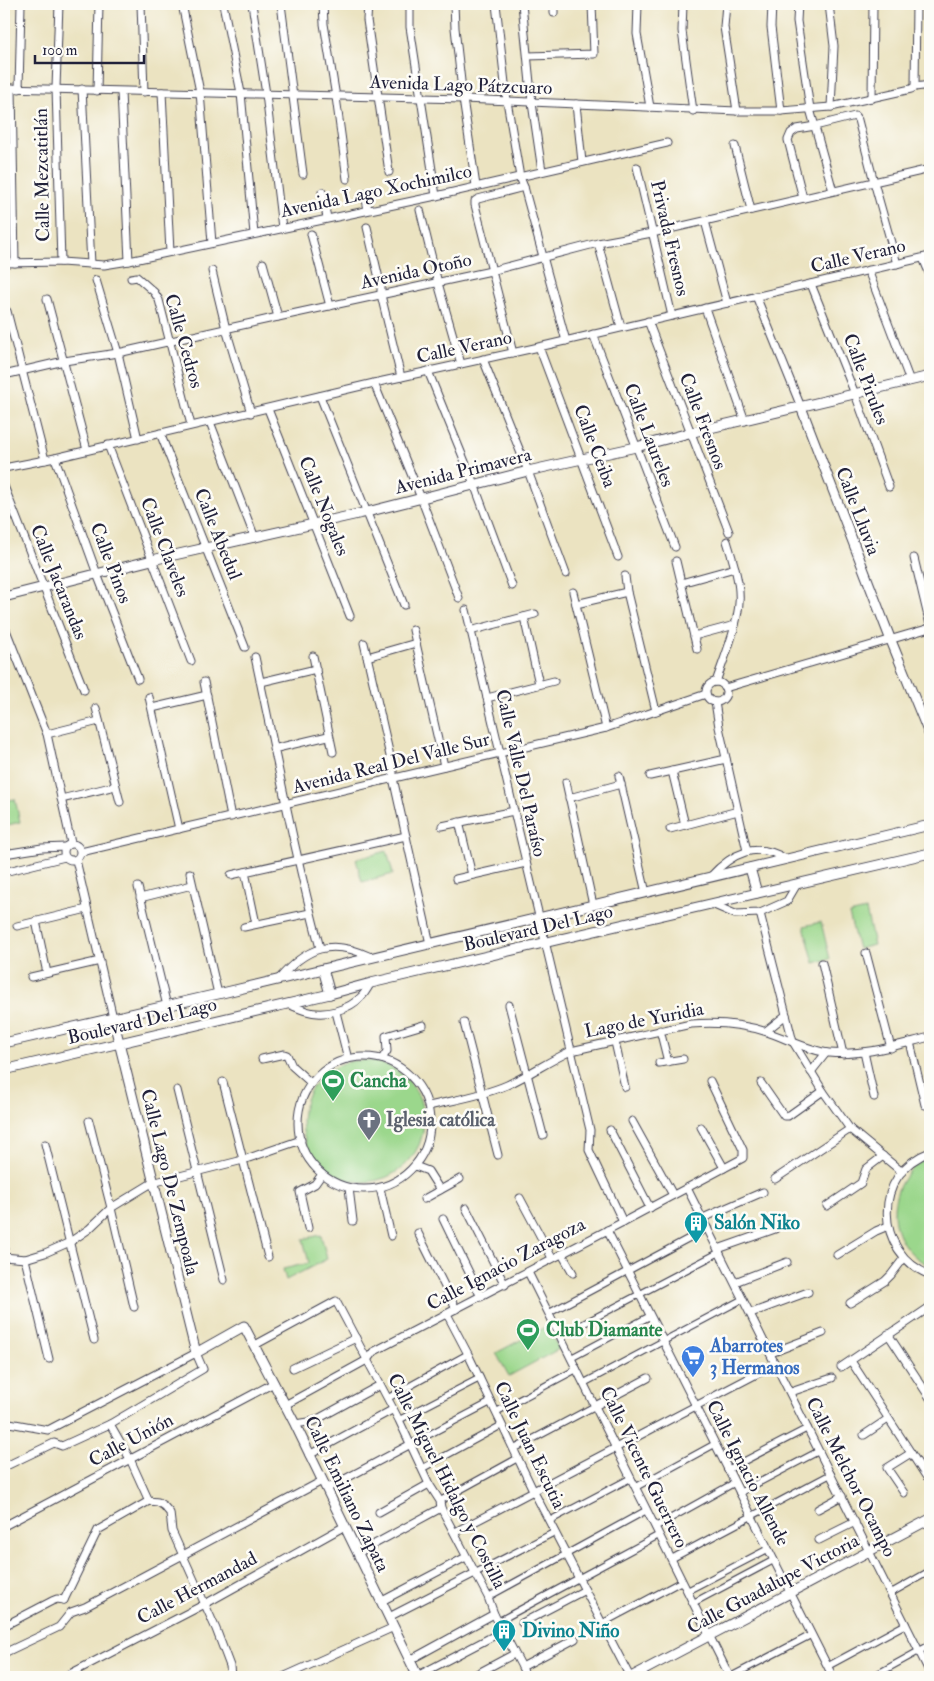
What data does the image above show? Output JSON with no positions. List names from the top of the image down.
{
  "streets": {
    "street": [
      "Avenida Lago Pátzcuaro",
      "Calle Mezcatitlán",
      "Avenida Lago Xochimilco",
      "Privada Fresnos",
      "Calle Verano",
      "Avenida Otoño",
      "Calle Cedros",
      "Calle Pirules",
      "Calle Fresnos",
      "Calle Laureles",
      "Calle Ceiba",
      "Avenida Primavera",
      "Calle Nogales",
      "Calle Lluvia",
      "Calle Abedul",
      "Calle Claveles",
      "Calle Pinos",
      "Calle Jacarandas",
      "Avenida Real Del Valle Sur",
      "Calle Valle Del Paraíso",
      "Boulevard Del Lago",
      "Lago de Yuridia",
      "Calle Lago De Zempoala",
      "Calle Ignacio Zaragoza",
      "Calle Unión",
      "Calle Juan Escutia",
      "Calle Vicente Guerrero",
      "Calle Ignacio Allende",
      "Calle Melchor Ocampo",
      "Calle Miguel Hidalgo y Costilla",
      "Calle Emiliano Zapata",
      "Calle Guadalupe Victoria",
      "Calle Hermandad"
    ]
  },
  "crossings": [
    ["Avenida Lago Pátzcuaro", "Calle Mezcatitlán"],
    ["Calle Mezcatitlán", "Avenida Lago Xochimilco"],
    ["Privada Fresnos", "Calle Verano"],
    ["Privada Fresnos", "Avenida Otoño"],
    ["Calle Verano", "Calle Cedros"],
    ["Calle Verano", "Calle Pirules"],
    ["Calle Verano", "Calle Fresnos"],
    ["Calle Verano", "Calle Laureles"],
    ["Calle Verano", "Calle Ceiba"],
    ["Calle Verano", "Calle Nogales"],
    ["Calle Verano", "Calle Lluvia"],
    ["Calle Verano", "Calle Abedul"],
    ["Calle Verano", "Calle Claveles"],
    ["Calle Verano", "Calle Pinos"],
    ["Avenida Otoño", "Calle Cedros"],
    ["Calle Pirules", "Avenida Primavera"],
    ["Calle Fresnos", "Avenida Primavera"],
    ["Calle Laureles", "Avenida Primavera"],
    ["Calle Ceiba", "Avenida Primavera"],
    ["Avenida Primavera", "Calle Nogales"],
    ["Avenida Primavera", "Calle Lluvia"],
    ["Avenida Primavera", "Calle Abedul"],
    ["Avenida Primavera", "Calle Claveles"],
    ["Avenida Primavera", "Calle Pinos"],
    ["Avenida Primavera", "Calle Jacarandas"],
    ["Avenida Real Del Valle Sur", "Calle Valle Del Paraíso"],
    ["Calle Valle Del Paraíso", "Boulevard Del Lago"],
    ["Calle Valle Del Paraíso", "Lago de Yuridia"],
    ["Calle Valle Del Paraíso", "Calle Ignacio Zaragoza"],
    ["Boulevard Del Lago", "Calle Lago De Zempoala"],
    ["Calle Lago De Zempoala", "Calle Emiliano Zapata"],
    ["Calle Ignacio Zaragoza", "Calle Juan Escutia"],
    ["Calle Ignacio Zaragoza", "Calle Vicente Guerrero"],
    ["Calle Ignacio Zaragoza", "Calle Ignacio Allende"],
    ["Calle Ignacio Zaragoza", "Calle Melchor Ocampo"],
    ["Calle Ignacio Zaragoza", "Calle Miguel Hidalgo y Costilla"],
    ["Calle Ignacio Zaragoza", "Calle Emiliano Zapata"],
    ["Calle Unión", "Calle Emiliano Zapata"],
    ["Calle Juan Escutia", "Calle Guadalupe Victoria"],
    ["Calle Vicente Guerrero", "Calle Guadalupe Victoria"],
    ["Calle Ignacio Allende", "Calle Guadalupe Victoria"],
    ["Calle Melchor Ocampo", "Calle Guadalupe Victoria"],
    ["Calle Miguel Hidalgo y Costilla", "Calle Emiliano Zapata"],
    ["Calle Emiliano Zapata", "Calle Hermandad"]
  ],
  "places": {
    "sports": ["Cancha", "Club Diamante"],
    "church": ["Iglesia católica"],
    "building": ["Salón Niko", "Divino Niño"],
    "supermarket": ["Abarrotes 3 Hermanos"]
  },
  "scale_bar": "100 m"
}
